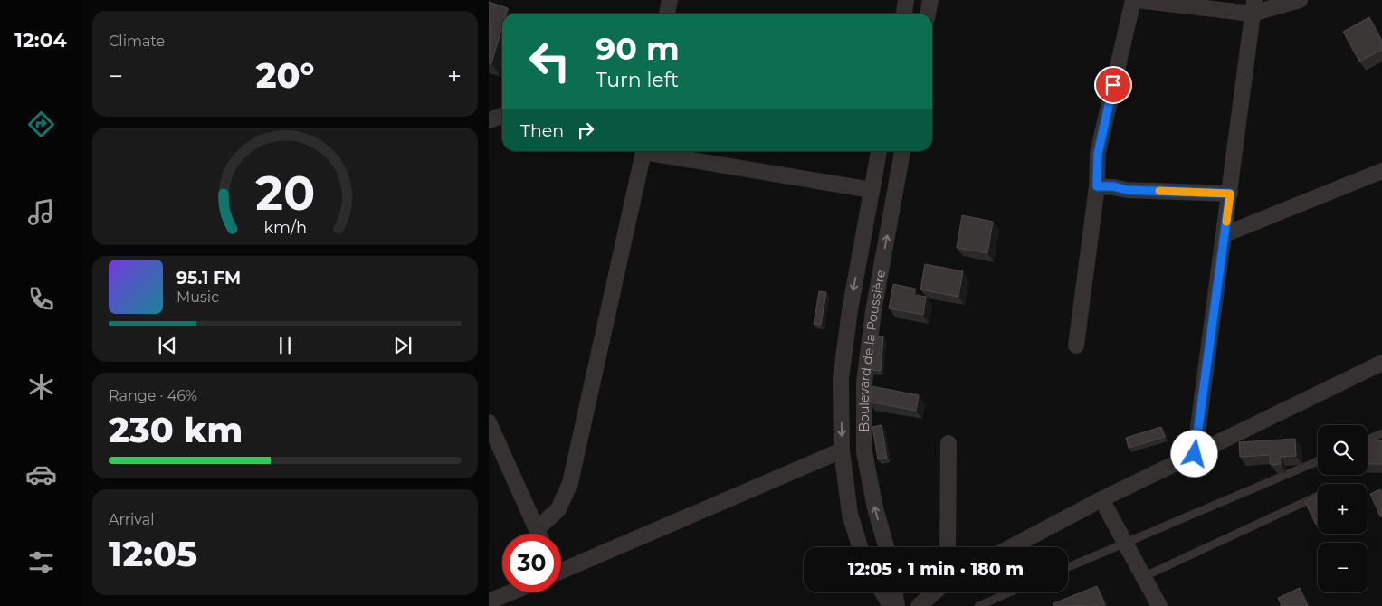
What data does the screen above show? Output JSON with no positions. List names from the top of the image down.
{
  "streets": {
    "street": ["Boulevard de la Poussière"]
  },
  "page": {
    "tabs": "12:04",
    "tile": [
      "Climate",
      ["Range · 46%", "230 km"],
      ["Arrival", "12:05"]
    ],
    "turn": ["90 m", "Turn left"],
    "heat": ["−", "20°", "+"],
    "then": "Then",
    "song": ["95.1 FM", "Music"],
    "map_buttons": ["+", "−"],
    "limit": "30",
    "trip": "12:05 · 1 min · 180 m",
    "gauge": ["20", "km/h"]
  }
}
